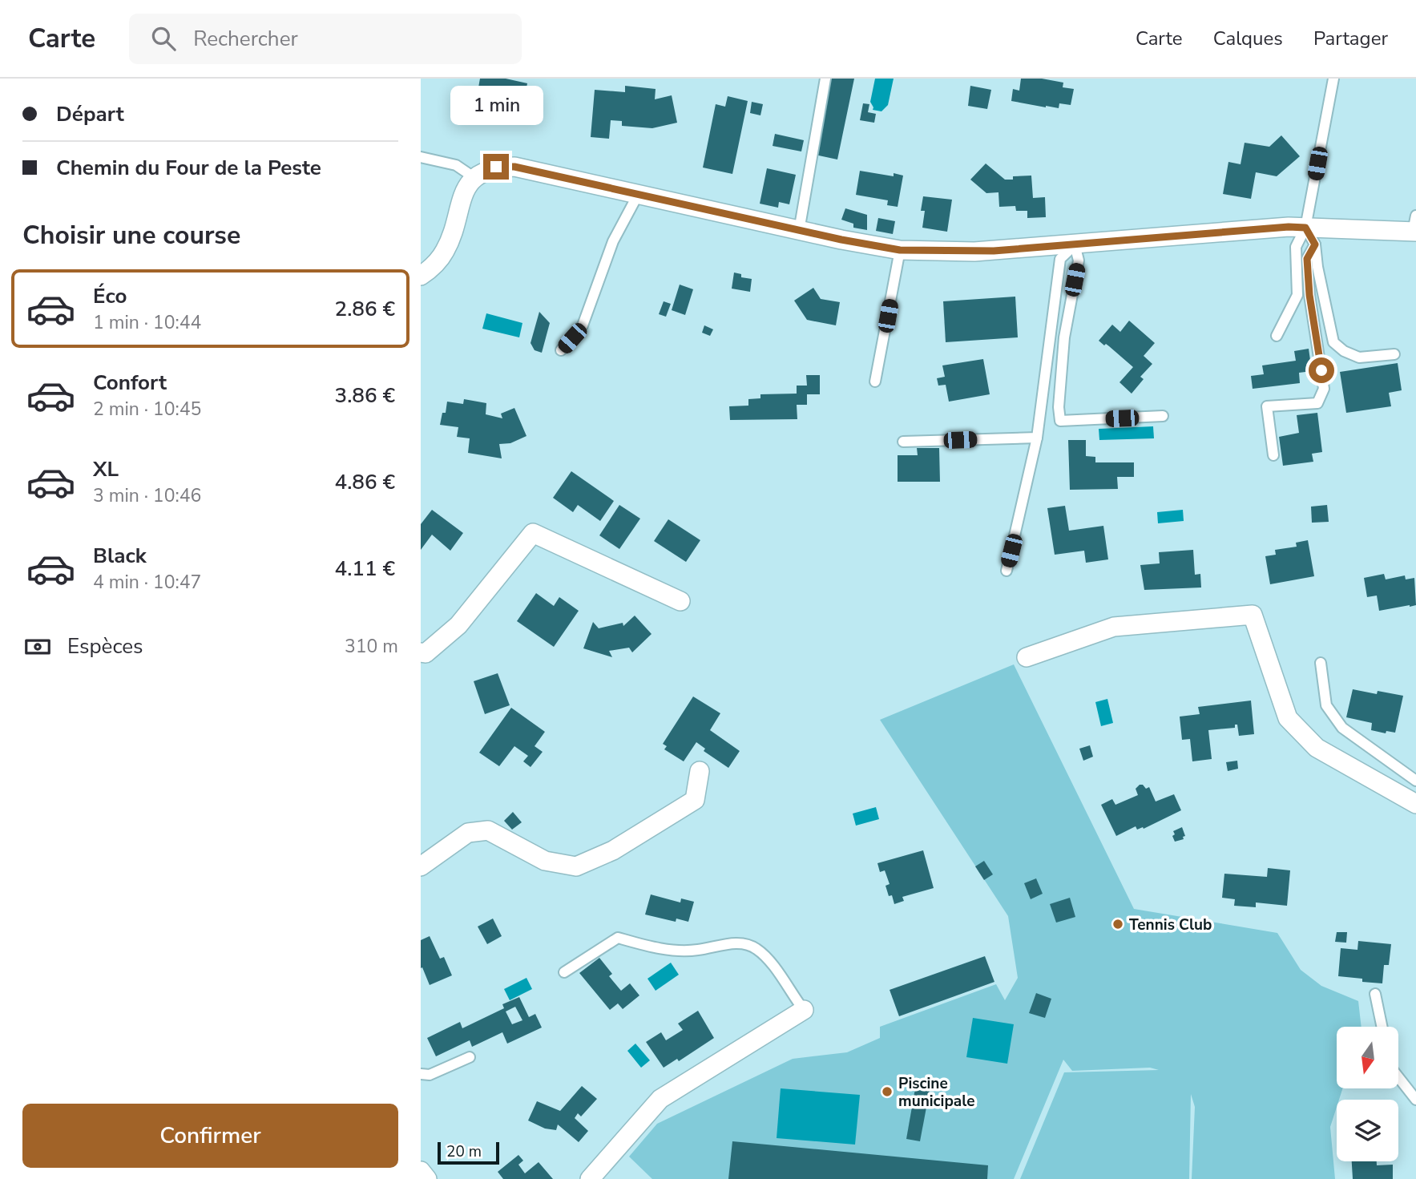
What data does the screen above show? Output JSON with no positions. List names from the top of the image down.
{
  "places": ["Tennis Club", "Piscine municipale"],
  "scale_bar": "20 m",
  "north": "bottom",
  "page": {
    "header": "Carte",
    "search": "Rechercher",
    "nav": ["Carte", "Calques", "Partager"],
    "banner": ["Départ", "Chemin du Four de la Peste"],
    "bubble": "1 min",
    "heading": "Choisir une course",
    "list": [
      {
        "name": "Éco",
        "note": "1 min · 10:44",
        "value": "2.86 €"
      },
      {
        "name": "Confort",
        "note": "2 min · 10:45",
        "value": "3.86 €"
      },
      {
        "name": "XL",
        "note": "3 min · 10:46",
        "value": "4.86 €"
      },
      {
        "name": "Black",
        "note": "4 min · 10:47",
        "value": "4.11 €"
      }
    ],
    "pay": ["Espèces", "310 m"],
    "buttons": "Confirmer",
    "scale": "20 m"
  }
}
